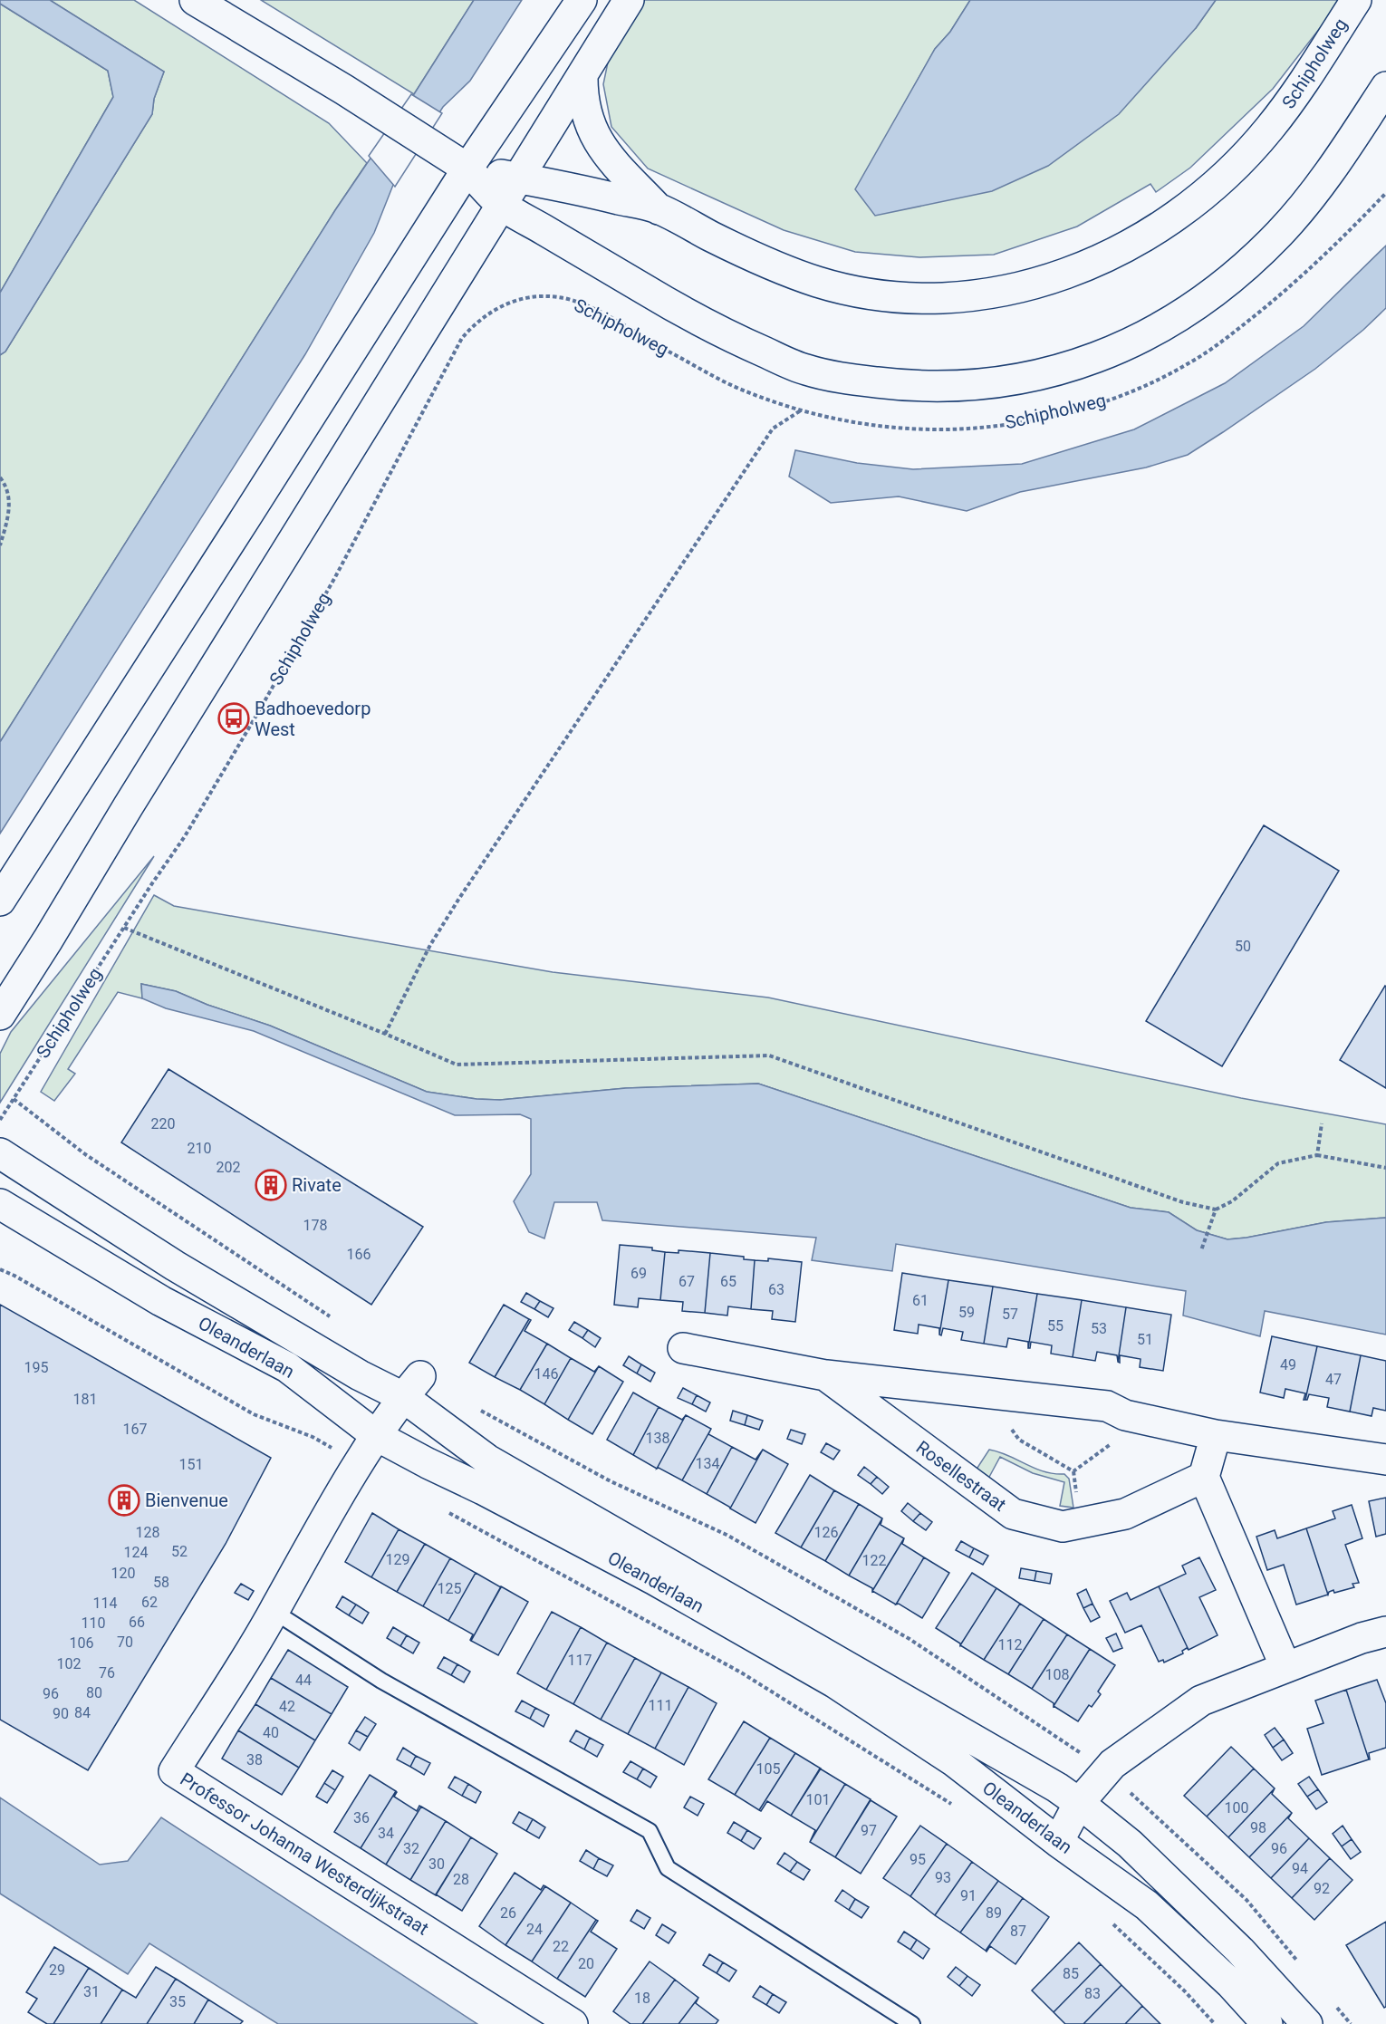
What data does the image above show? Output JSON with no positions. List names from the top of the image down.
{
  "streets": {
    "main road": [
      "Schipholweg",
      "Oleanderlaan",
      "Rosellestraat",
      "Professor Johanna Westerdijkstraat"
    ]
  },
  "crossings": [
    ["Oleanderlaan", "Professor Johanna Westerdijkstraat"]
  ],
  "places": {
    "bus stop": ["Badhoevedorp West"],
    "building": ["Rivate", "Bienvenue"]
  },
  "house_numbers": [
    "50",
    "220",
    "210",
    "202",
    "178",
    "166",
    "69",
    "67",
    "65",
    "63",
    "61",
    "59",
    "57",
    "55",
    "53",
    "51",
    "49",
    "195",
    "146",
    "47",
    "181",
    "167",
    "138",
    "134",
    "151",
    "128",
    "126",
    "52",
    "124",
    "129",
    "122",
    "120",
    "58",
    "125",
    "62",
    "114",
    "66",
    "110",
    "70",
    "106",
    "112",
    "117",
    "102",
    "76",
    "108",
    "44",
    "80",
    "96",
    "111",
    "42",
    "84",
    "90",
    "40",
    "38",
    "105",
    "101",
    "100",
    "36",
    "98",
    "97",
    "34",
    "32",
    "96",
    "95",
    "30",
    "94",
    "93",
    "28",
    "92",
    "91",
    "26",
    "89",
    "24",
    "87",
    "22",
    "20",
    "29",
    "85",
    "31",
    "83",
    "18",
    "35"
  ]
}
